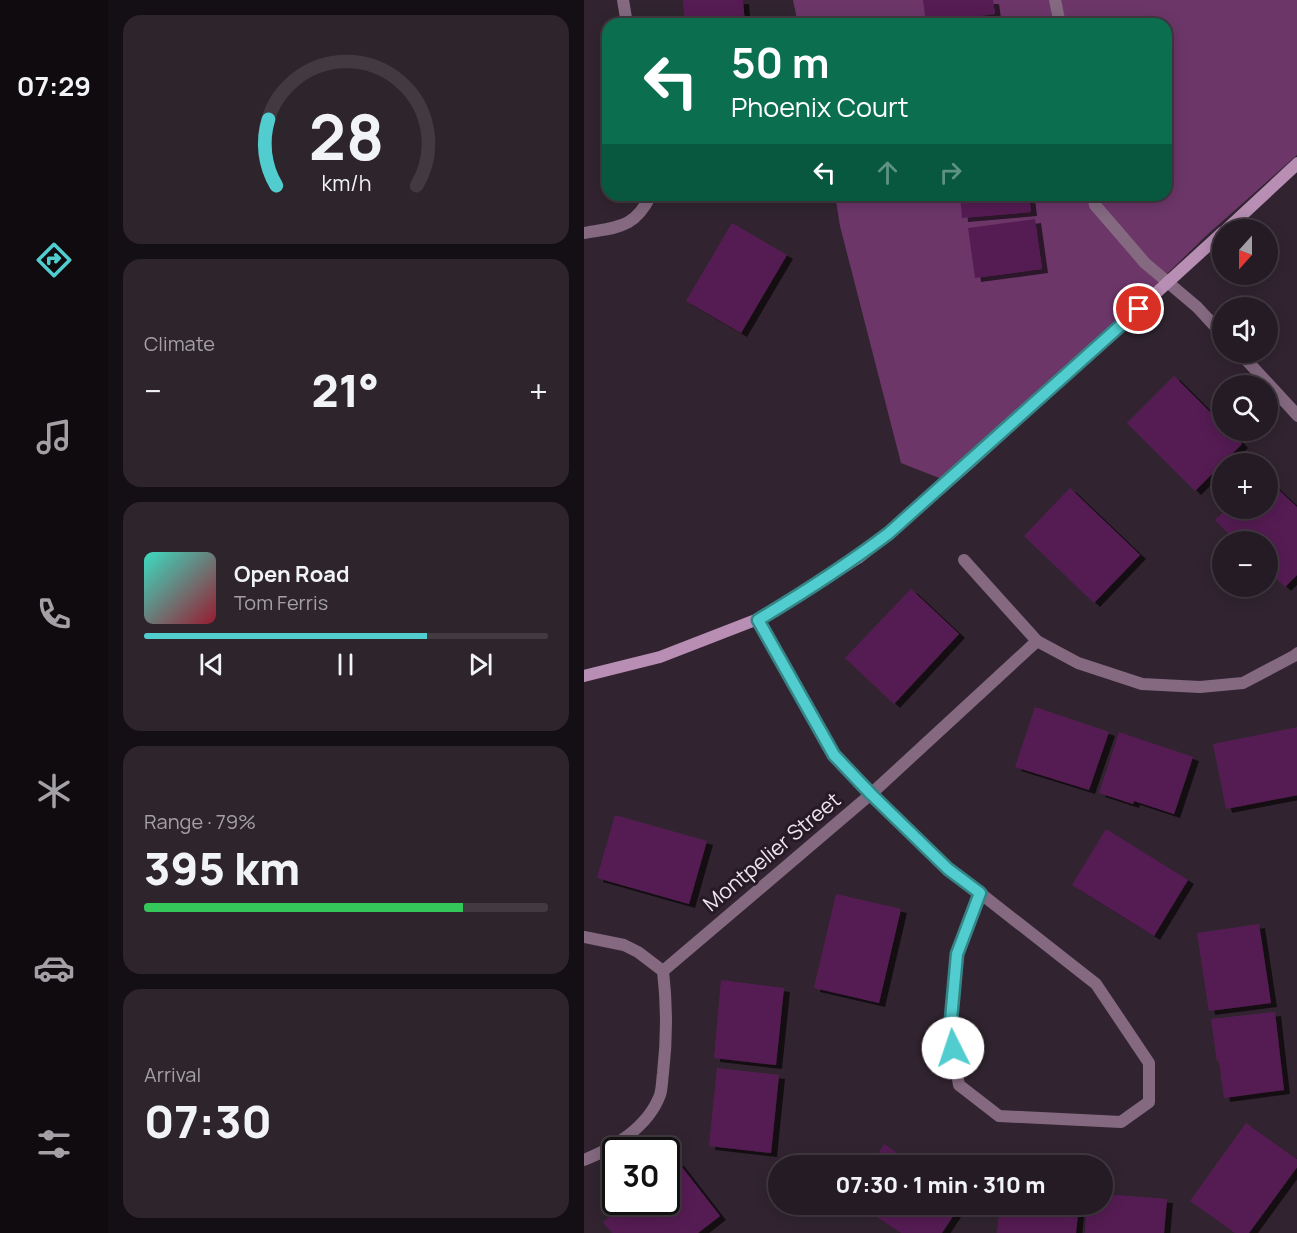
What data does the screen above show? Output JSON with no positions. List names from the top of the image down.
{
  "streets": {
    "street": ["Montpelier Street"]
  },
  "north": "bottom",
  "page": {
    "tabs": "07:29",
    "turn": ["50 m", "Phoenix Court"],
    "map_buttons": ["+", "−"],
    "tile": [
      "Climate",
      ["Range · 79%", "395 km"],
      ["Arrival", "07:30"]
    ],
    "heat": ["−", "21°", "+"],
    "song": ["Open Road", "Tom Ferris"],
    "limit": "30",
    "trip": "07:30 · 1 min · 310 m",
    "gauge": ["28", "km/h"]
  }
}
